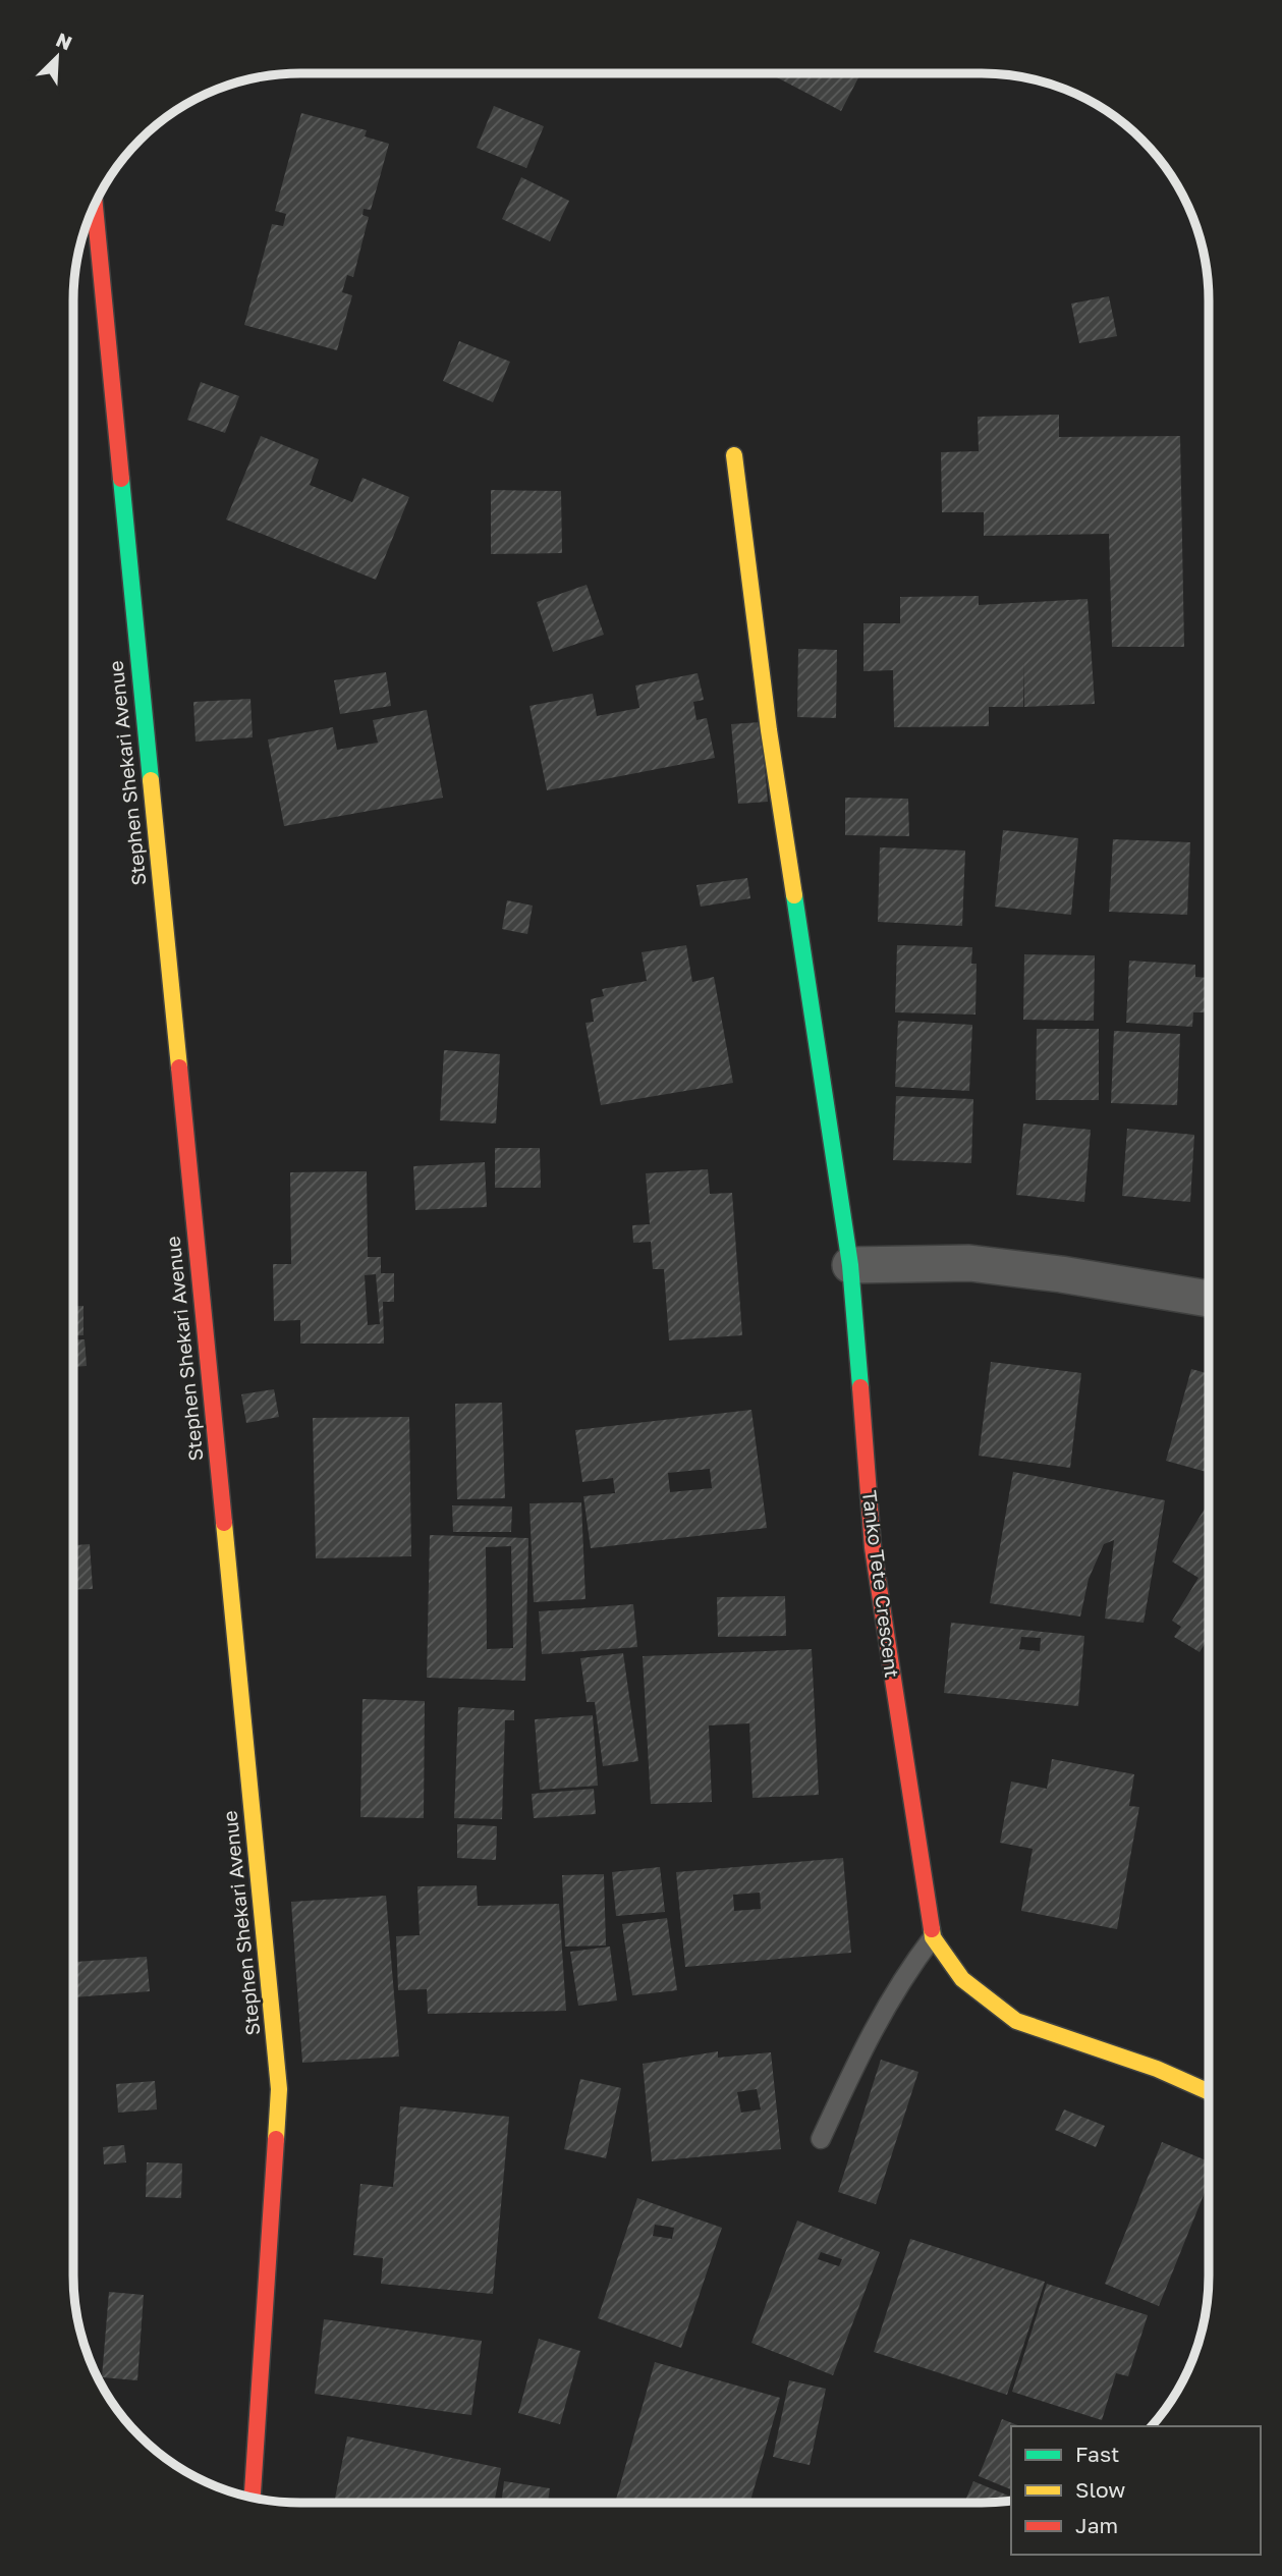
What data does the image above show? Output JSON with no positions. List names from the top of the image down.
{
  "streets": {
    "street": ["Stephen Shekari Avenue", "Tanko Tete Crescent"]
  },
  "legend": ["Fast", "Slow", "Jam"],
  "north": "top right"
}
